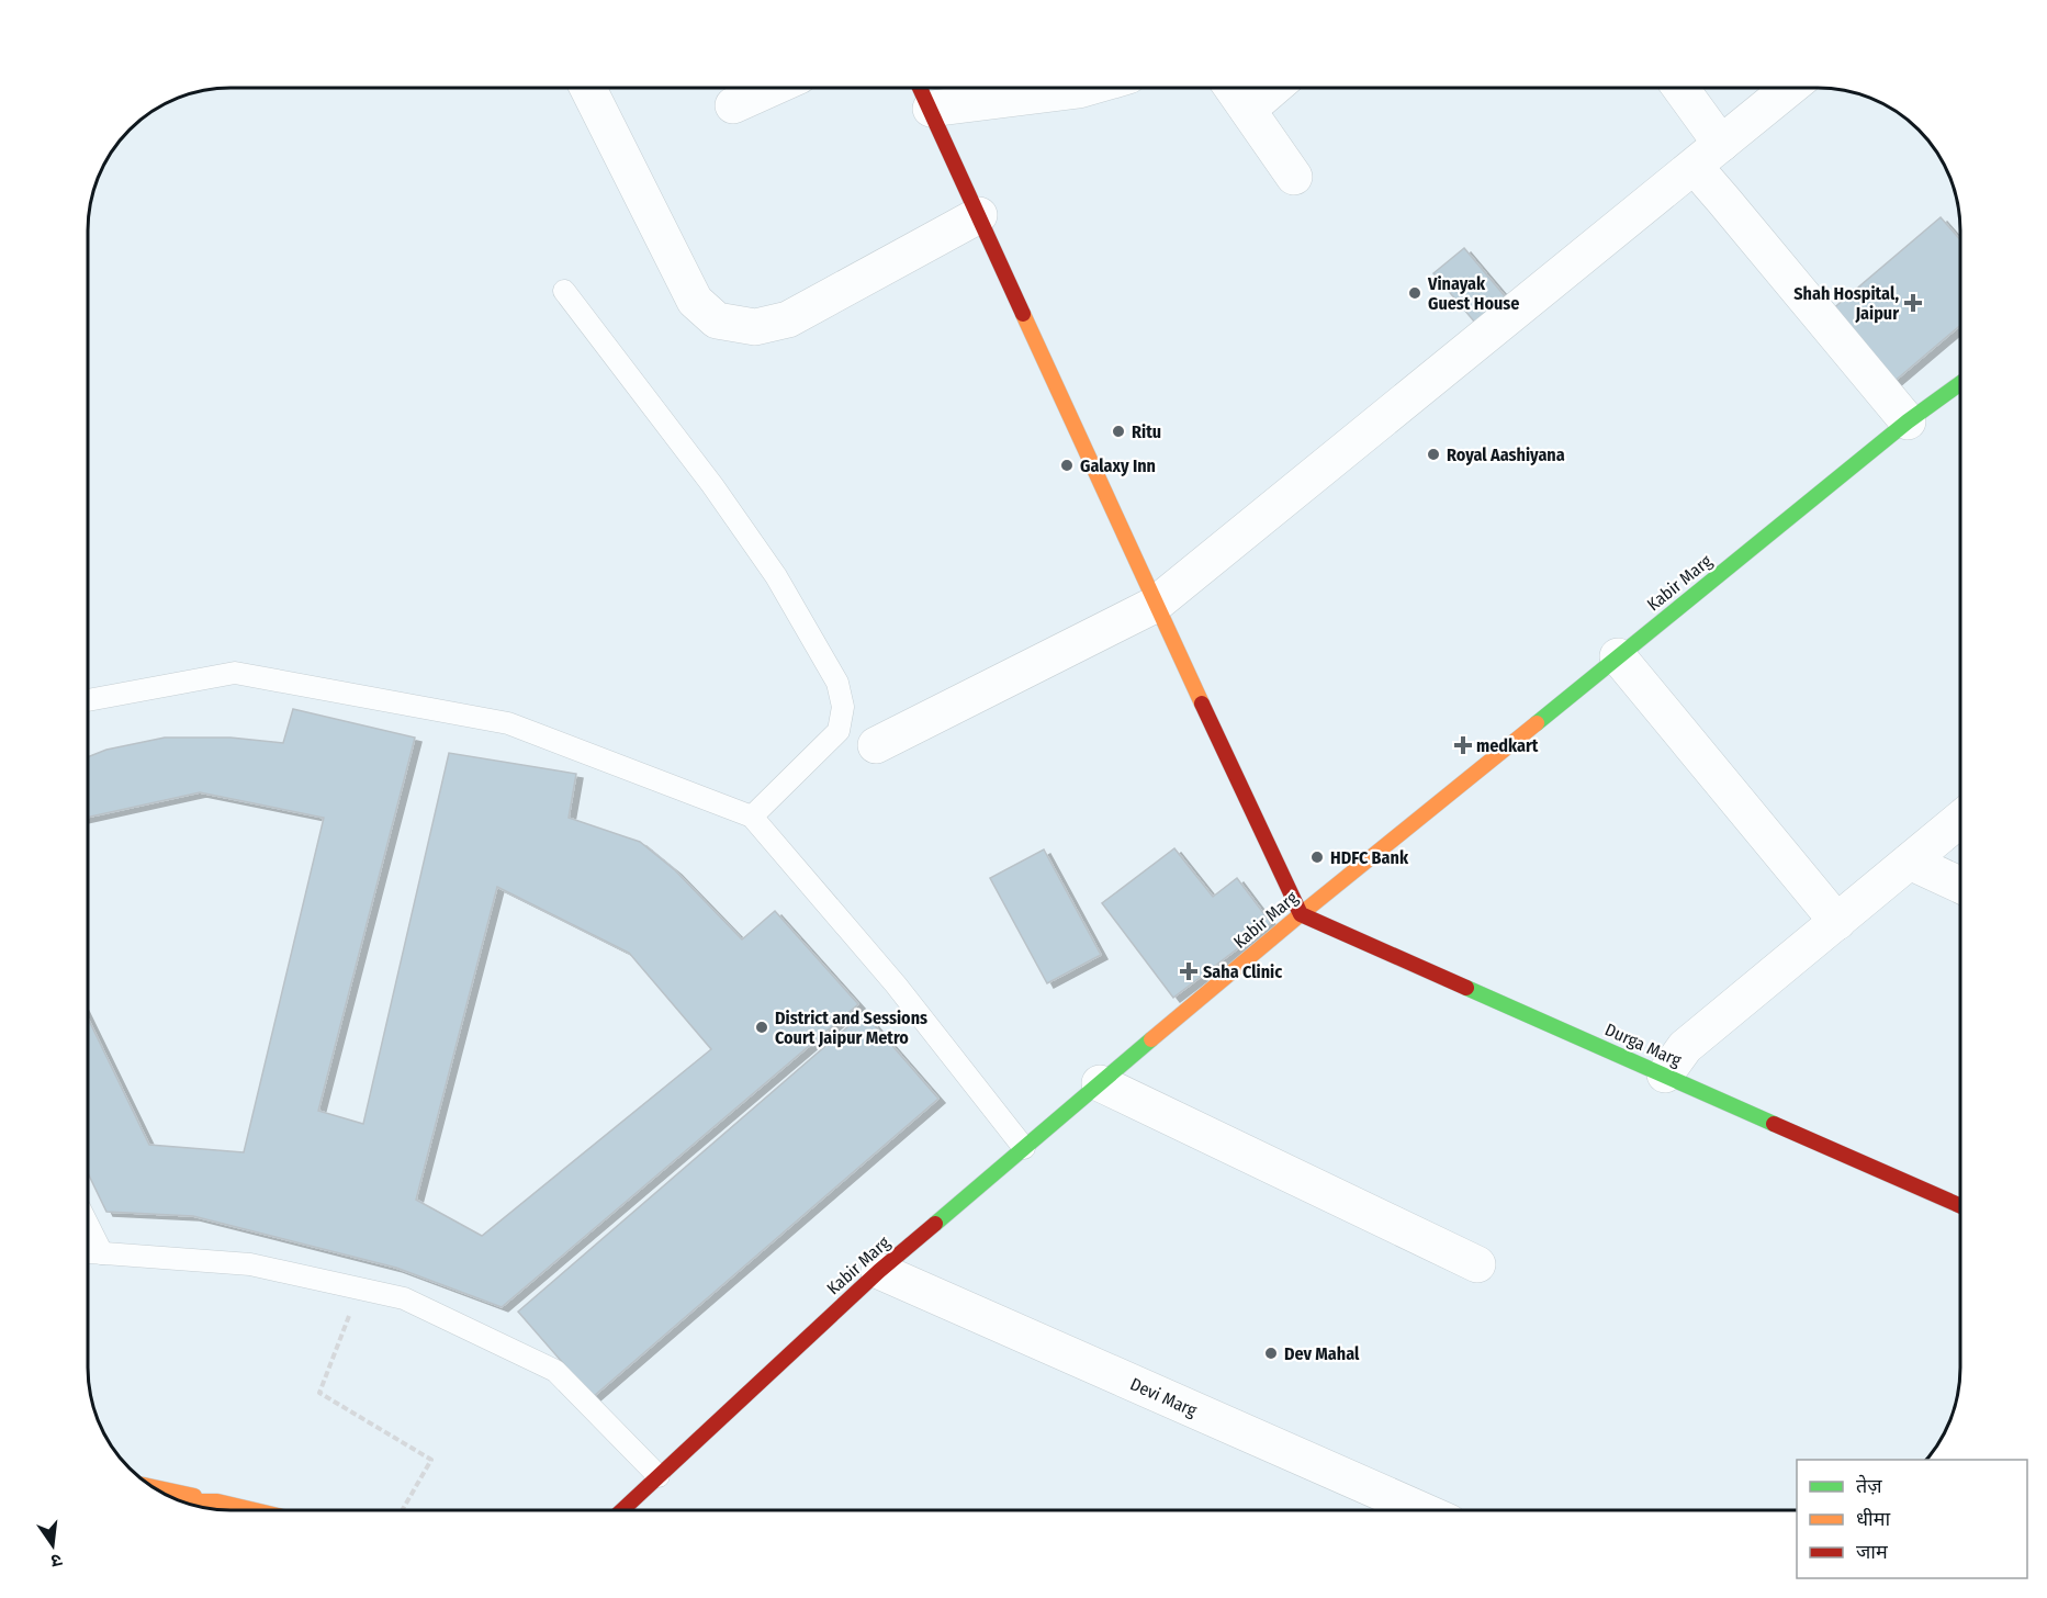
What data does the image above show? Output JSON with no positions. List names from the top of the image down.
{
  "streets": {
    "street": ["Kabir Marg", "Durga Marg", "Devi Marg"]
  },
  "crossings": [
    ["Kabir Marg", "Durga Marg"],
    ["Kabir Marg", "Devi Marg"]
  ],
  "places": {
    "other": [
      "Vinayak Guest House",
      "Ritu",
      "Royal Aashiyana",
      "Galaxy Inn",
      "HDFC Bank",
      "District and Sessions Court Jaipur Metro",
      "Dev Mahal"
    ],
    "health": ["Shah Hospital, Jaipur", "medkart", "Saha Clinic"]
  },
  "legend": ["तेज़", "धीमा", "जाम"],
  "north": "bottom"
}
